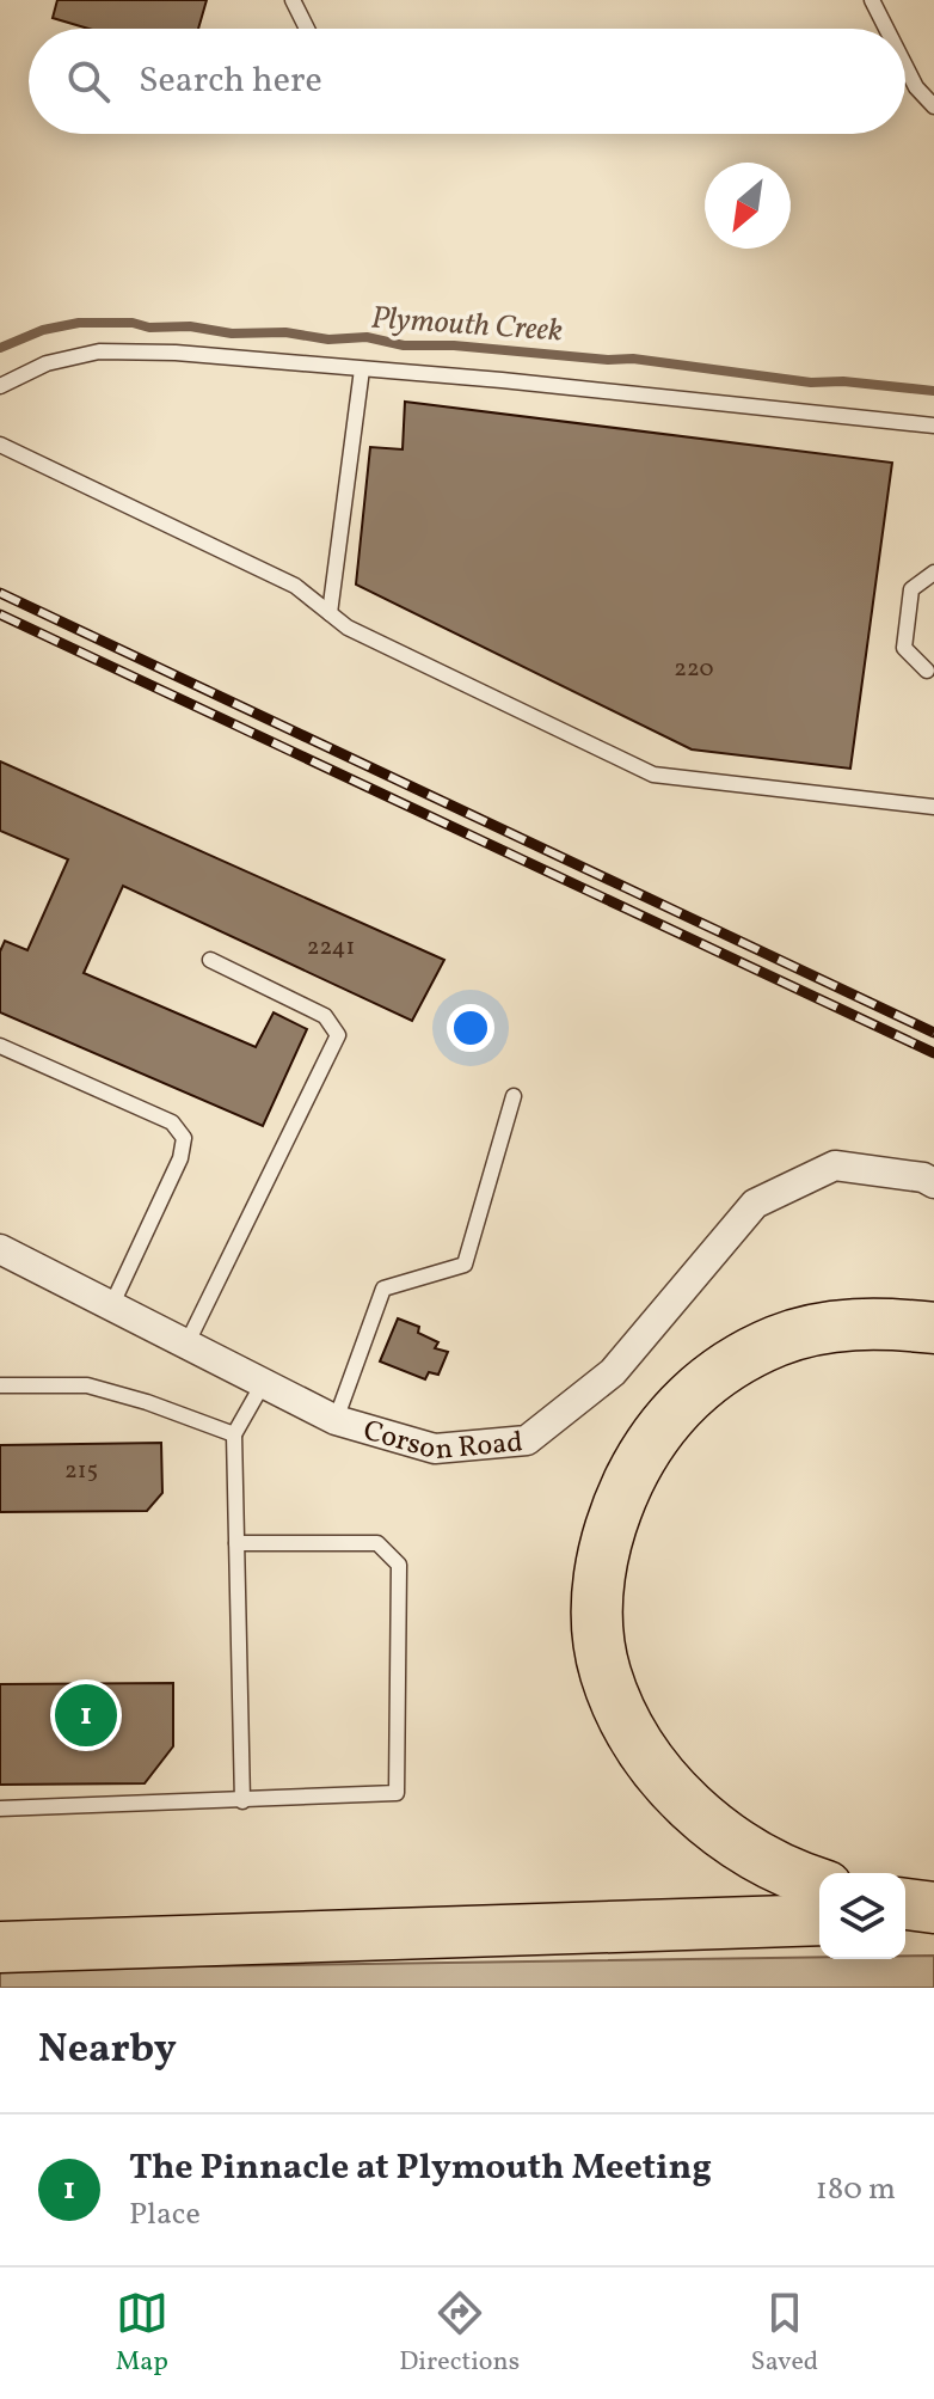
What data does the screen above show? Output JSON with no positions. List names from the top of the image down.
{
  "streets": {
    "street": ["Corson Road"]
  },
  "water": ["Plymouth Creek"],
  "house_numbers": ["220", "2241", "215"],
  "north": "bottom left",
  "page": {
    "search": "Search here",
    "pins": "1",
    "heading": "Nearby",
    "list": [
      {
        "mark": "1",
        "name": "The Pinnacle at Plymouth Meeting",
        "note": "Place",
        "value": "180 m"
      }
    ],
    "nav": ["Map", "Directions", "Saved"]
  }
}
